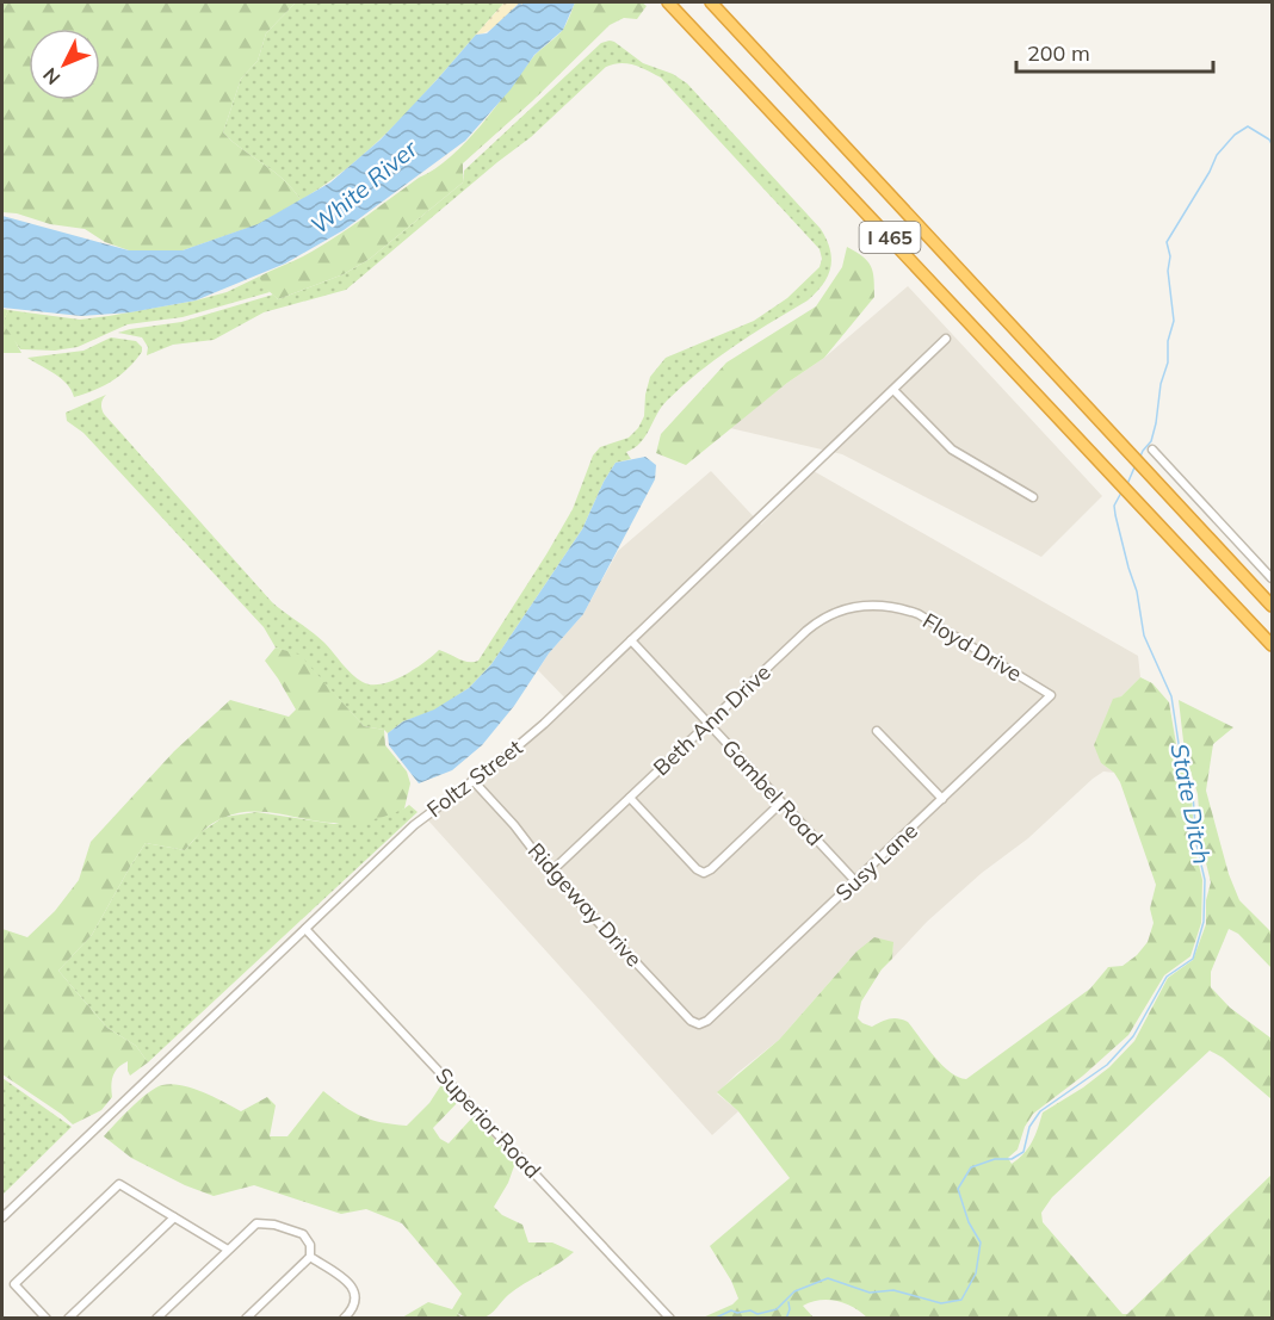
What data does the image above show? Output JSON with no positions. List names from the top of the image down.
{
  "streets": {
    "highway": ["I 465"],
    "street": [
      "Floyd Drive",
      "Beth Ann Drive",
      "Foltz Street",
      "Gambel Road",
      "Susy Lane",
      "Ridgeway Drive",
      "Superior Road"
    ]
  },
  "crossings": [
    ["Floyd Drive", "Beth Ann Drive"],
    ["Floyd Drive", "Susy Lane"],
    ["Beth Ann Drive", "Gambel Road"],
    ["Beth Ann Drive", "Ridgeway Drive"],
    ["Foltz Street", "Gambel Road"],
    ["Foltz Street", "Ridgeway Drive"],
    ["Foltz Street", "Superior Road"],
    ["Gambel Road", "Susy Lane"],
    ["Susy Lane", "Ridgeway Drive"]
  ],
  "water": ["White River", "State Ditch"],
  "scale_bar": "200 m",
  "north": "bottom left"
}
